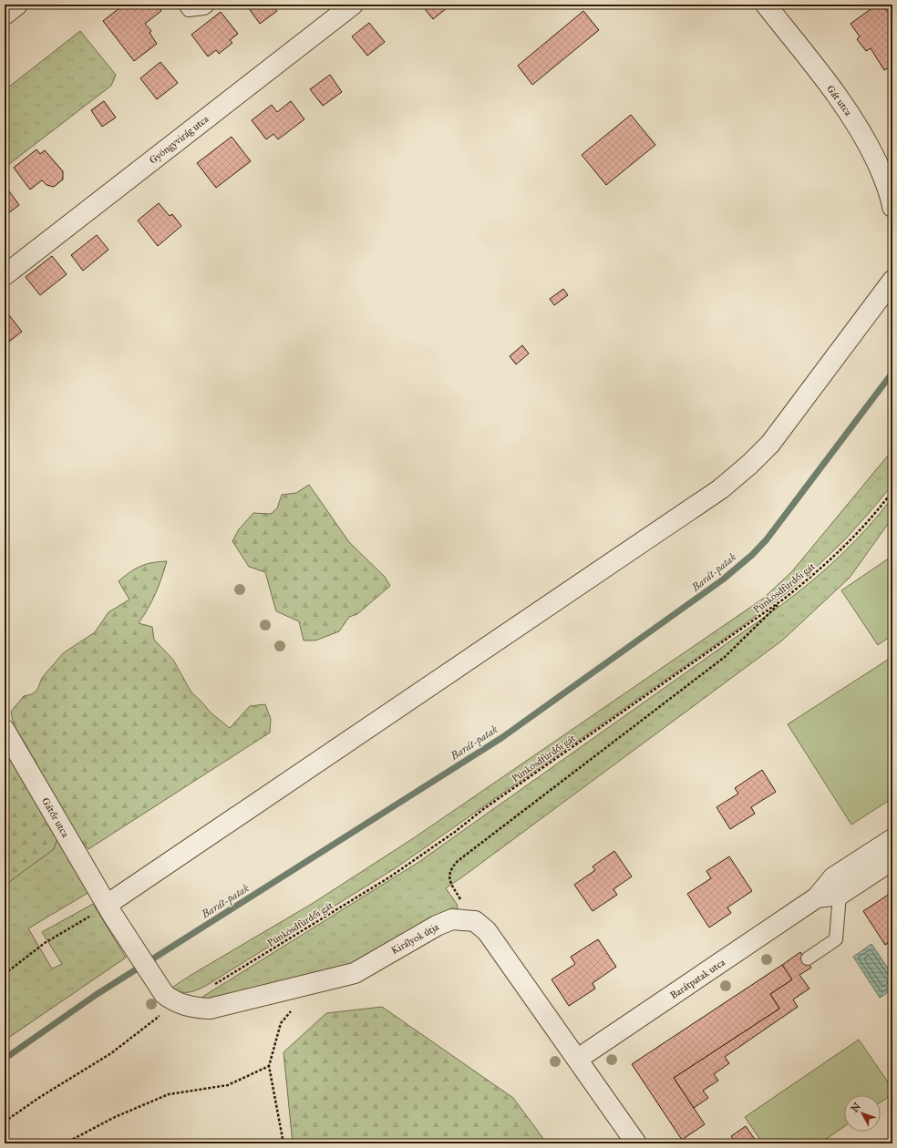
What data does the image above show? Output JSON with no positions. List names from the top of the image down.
{
  "streets": {
    "street": [
      "Gát utca",
      "Gyöngyvirág utca",
      "Gátőr utca",
      "Királyok útja",
      "Barátpatak utca"
    ],
    "path": ["Pünkösdfürdői gát"]
  },
  "crossings": [
    ["Gátőr utca", "Királyok útja"]
  ],
  "water": ["Barát-patak"],
  "north": "top left"
}
